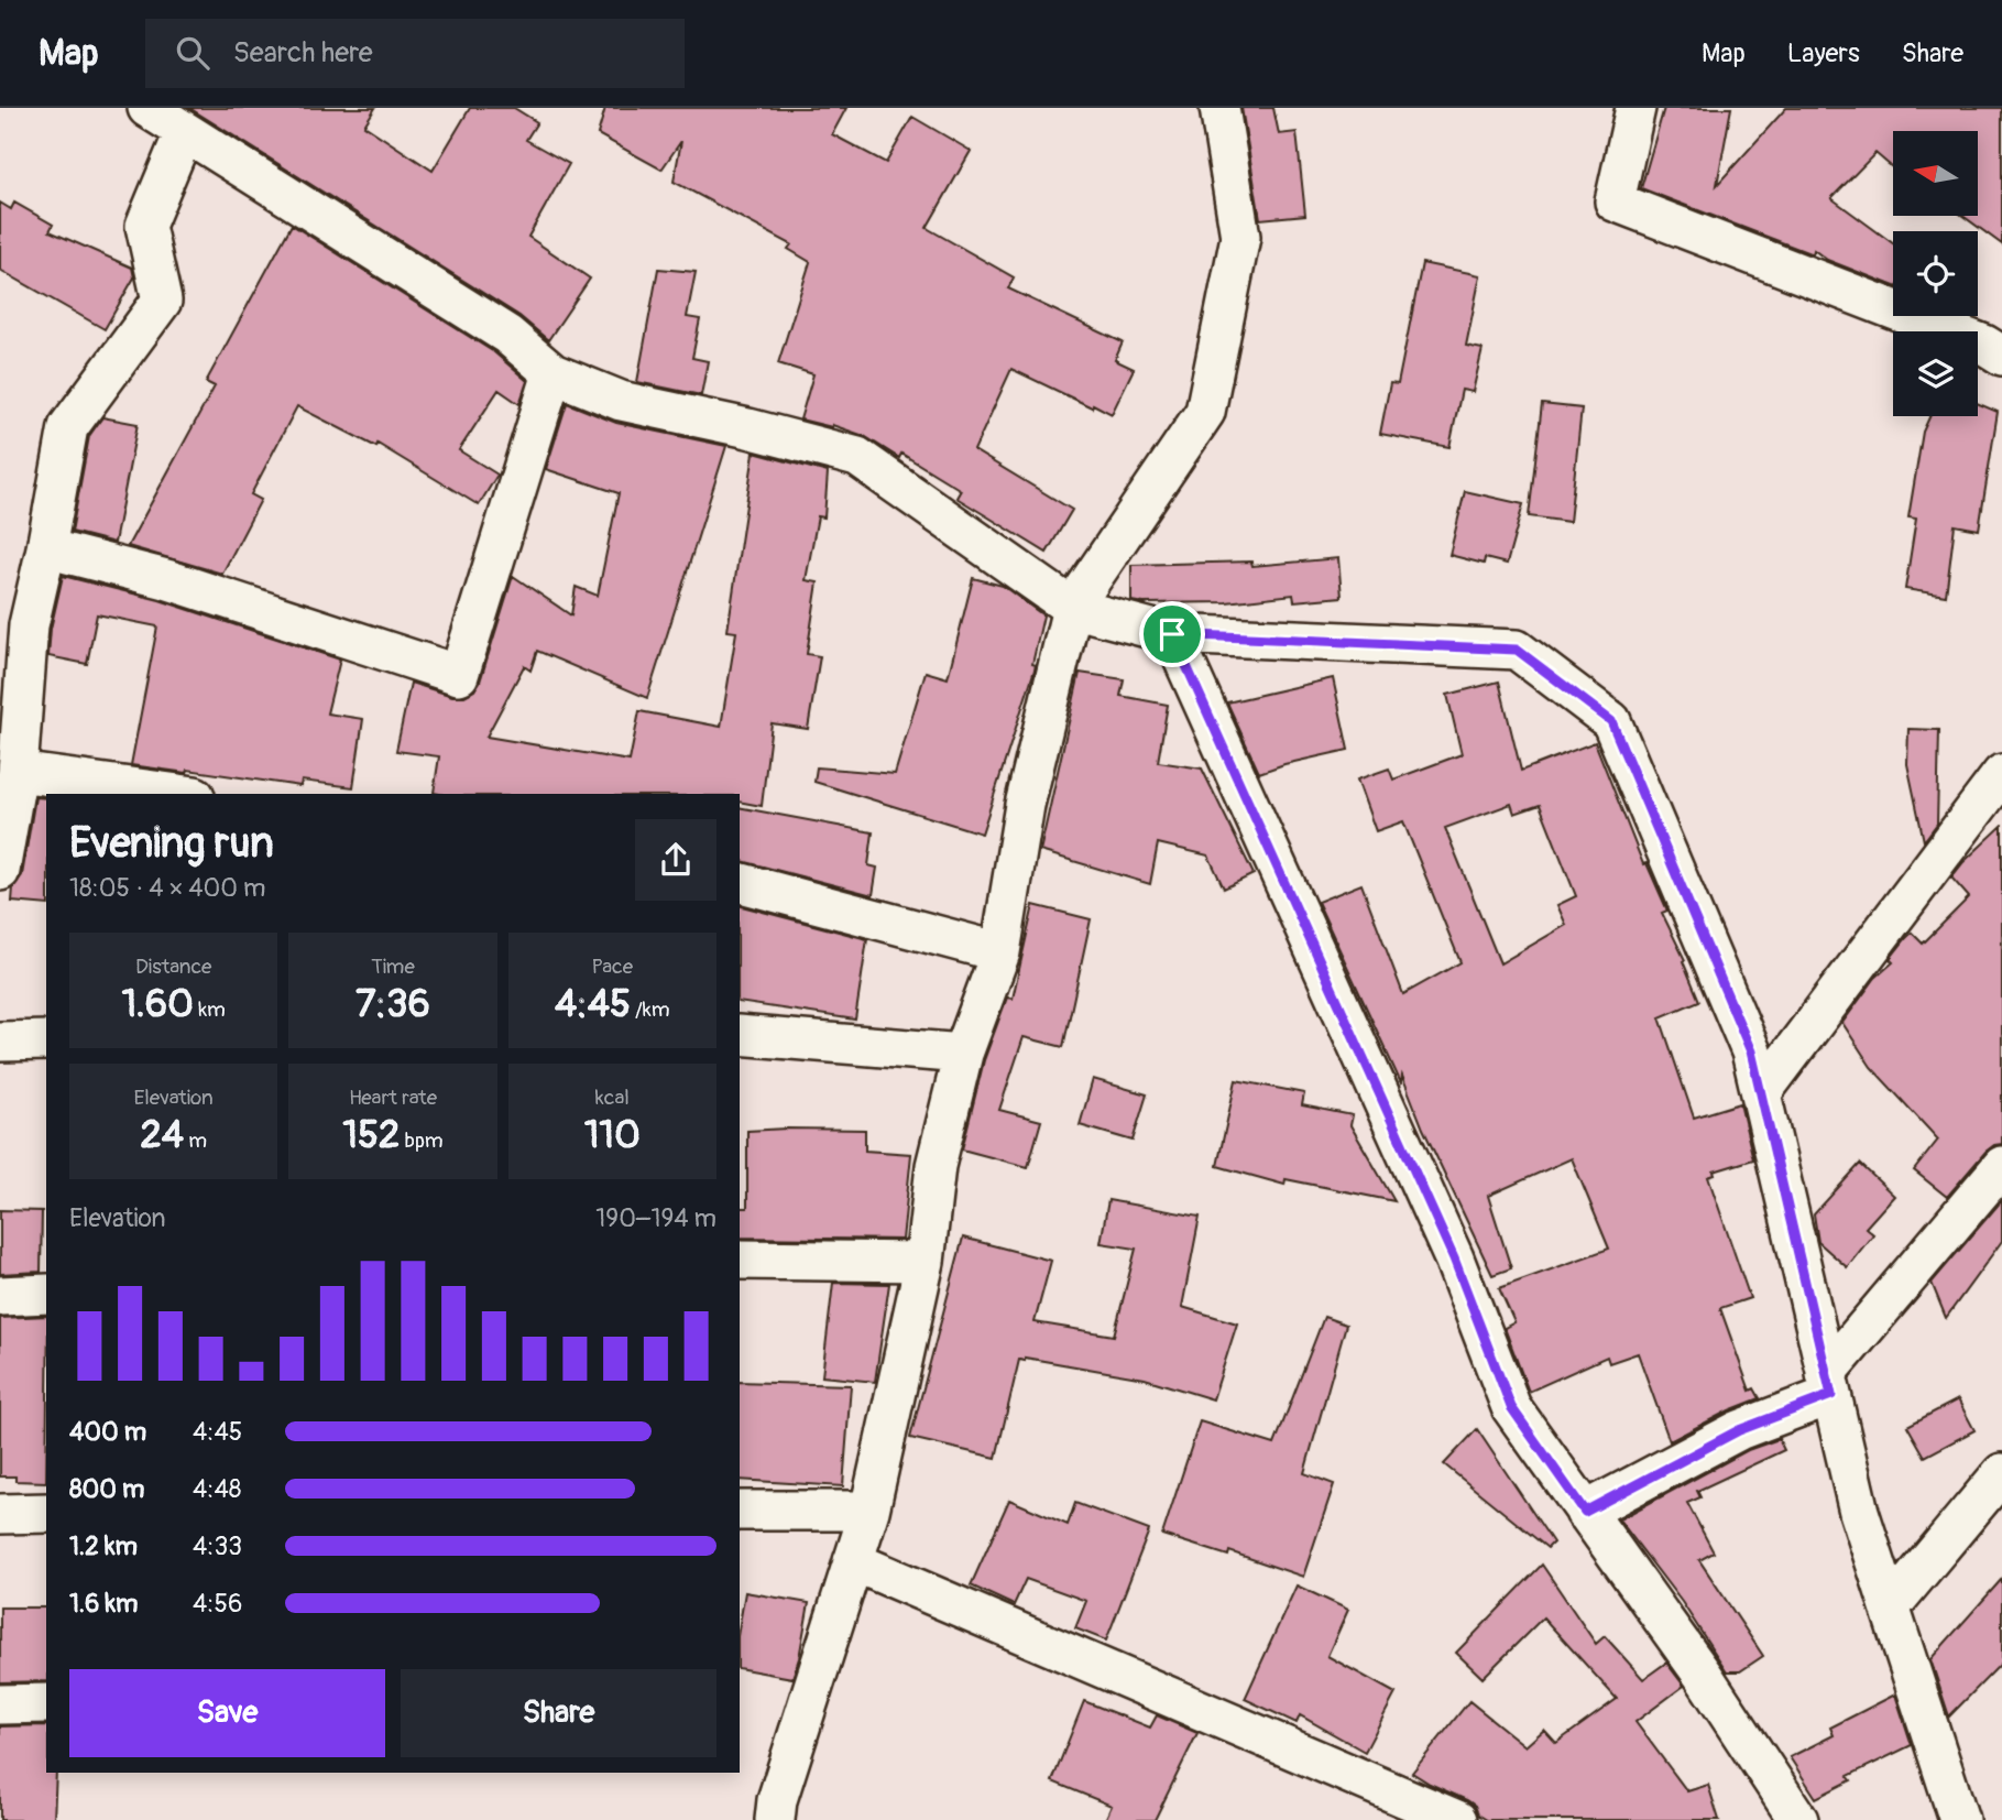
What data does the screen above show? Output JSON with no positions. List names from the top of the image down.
{
  "north": "left",
  "page": {
    "header": "Map",
    "search": "Search here",
    "nav": ["Map", "Layers", "Share"],
    "heading": ["Evening run", "18:05 · 4 × 400 m"],
    "stats": [
      ["Distance", "1.60 km"],
      ["Time", "7:36"],
      ["Pace", "4:45 /km"],
      ["Elevation", "24 m"],
      ["Heart rate", "152 bpm"],
      ["kcal", "110"]
    ],
    "chart": ["Elevation", "190–194 m"],
    "list": [
      {
        "name": "400 m",
        "note": "4:45"
      },
      {
        "name": "800 m",
        "note": "4:48"
      },
      {
        "name": "1.2 km",
        "note": "4:33"
      },
      {
        "name": "1.6 km",
        "note": "4:56"
      }
    ],
    "buttons": ["Save", "Share"]
  }
}
